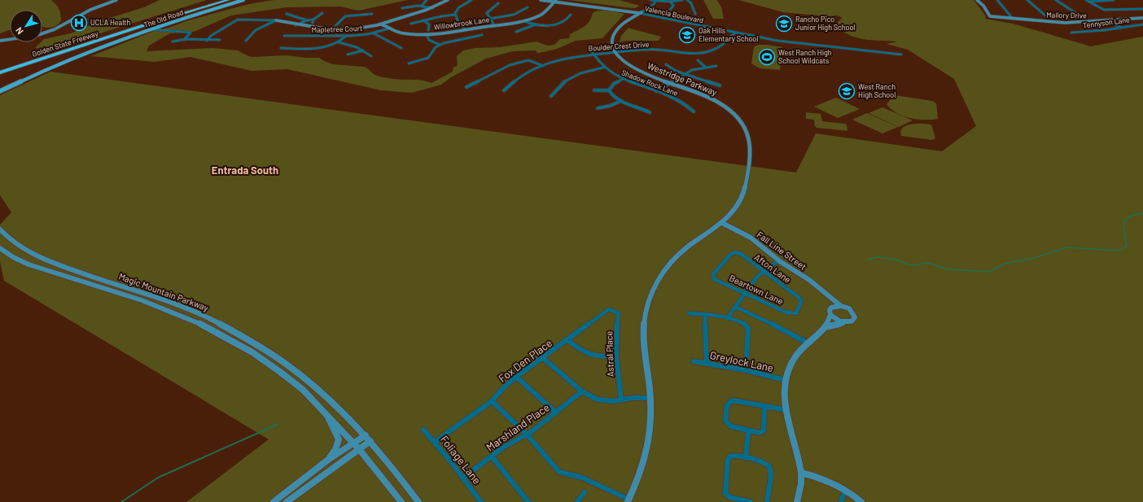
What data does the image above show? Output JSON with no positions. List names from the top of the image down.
{
  "streets": {
    "highway": ["Golden State Freeway"],
    "main road": ["The Old Road"],
    "street": [
      "Valencia Boulevard",
      "Mallory Drive",
      "Tennyson Lane",
      "Willowbrook Lane",
      "Mapletree Court",
      "Boulder Crest Drive",
      "Westridge Parkway",
      "Shadow Rock Lane",
      "Fall Line Street",
      "Afton Lane",
      "Beartown Lane",
      "Magic Mountain Parkway",
      "Astral Place",
      "Fox Den Place",
      "Greylock Lane",
      "Marshland Place",
      "Foliage Lane"
    ]
  },
  "crossings": [
    ["Valencia Boulevard", "Willowbrook Lane"],
    ["Valencia Boulevard", "Boulder Crest Drive"],
    ["Willowbrook Lane", "Mapletree Court"],
    ["Boulder Crest Drive", "Westridge Parkway"],
    ["Boulder Crest Drive", "Shadow Rock Lane"],
    ["Westridge Parkway", "Fall Line Street"],
    ["Afton Lane", "Beartown Lane"],
    ["Astral Place", "Fox Den Place"],
    ["Fox Den Place", "Foliage Lane"],
    ["Marshland Place", "Foliage Lane"]
  ],
  "districts": ["Entrada South"],
  "places": {
    "hospital": ["UCLA Health"],
    "school or university": ["Rancho Pico Junior High School", "Oak Hills Elementary School", "West Ranch High School"],
    "sports": ["West Ranch High School Wildcats"]
  },
  "north": "bottom left"
}
